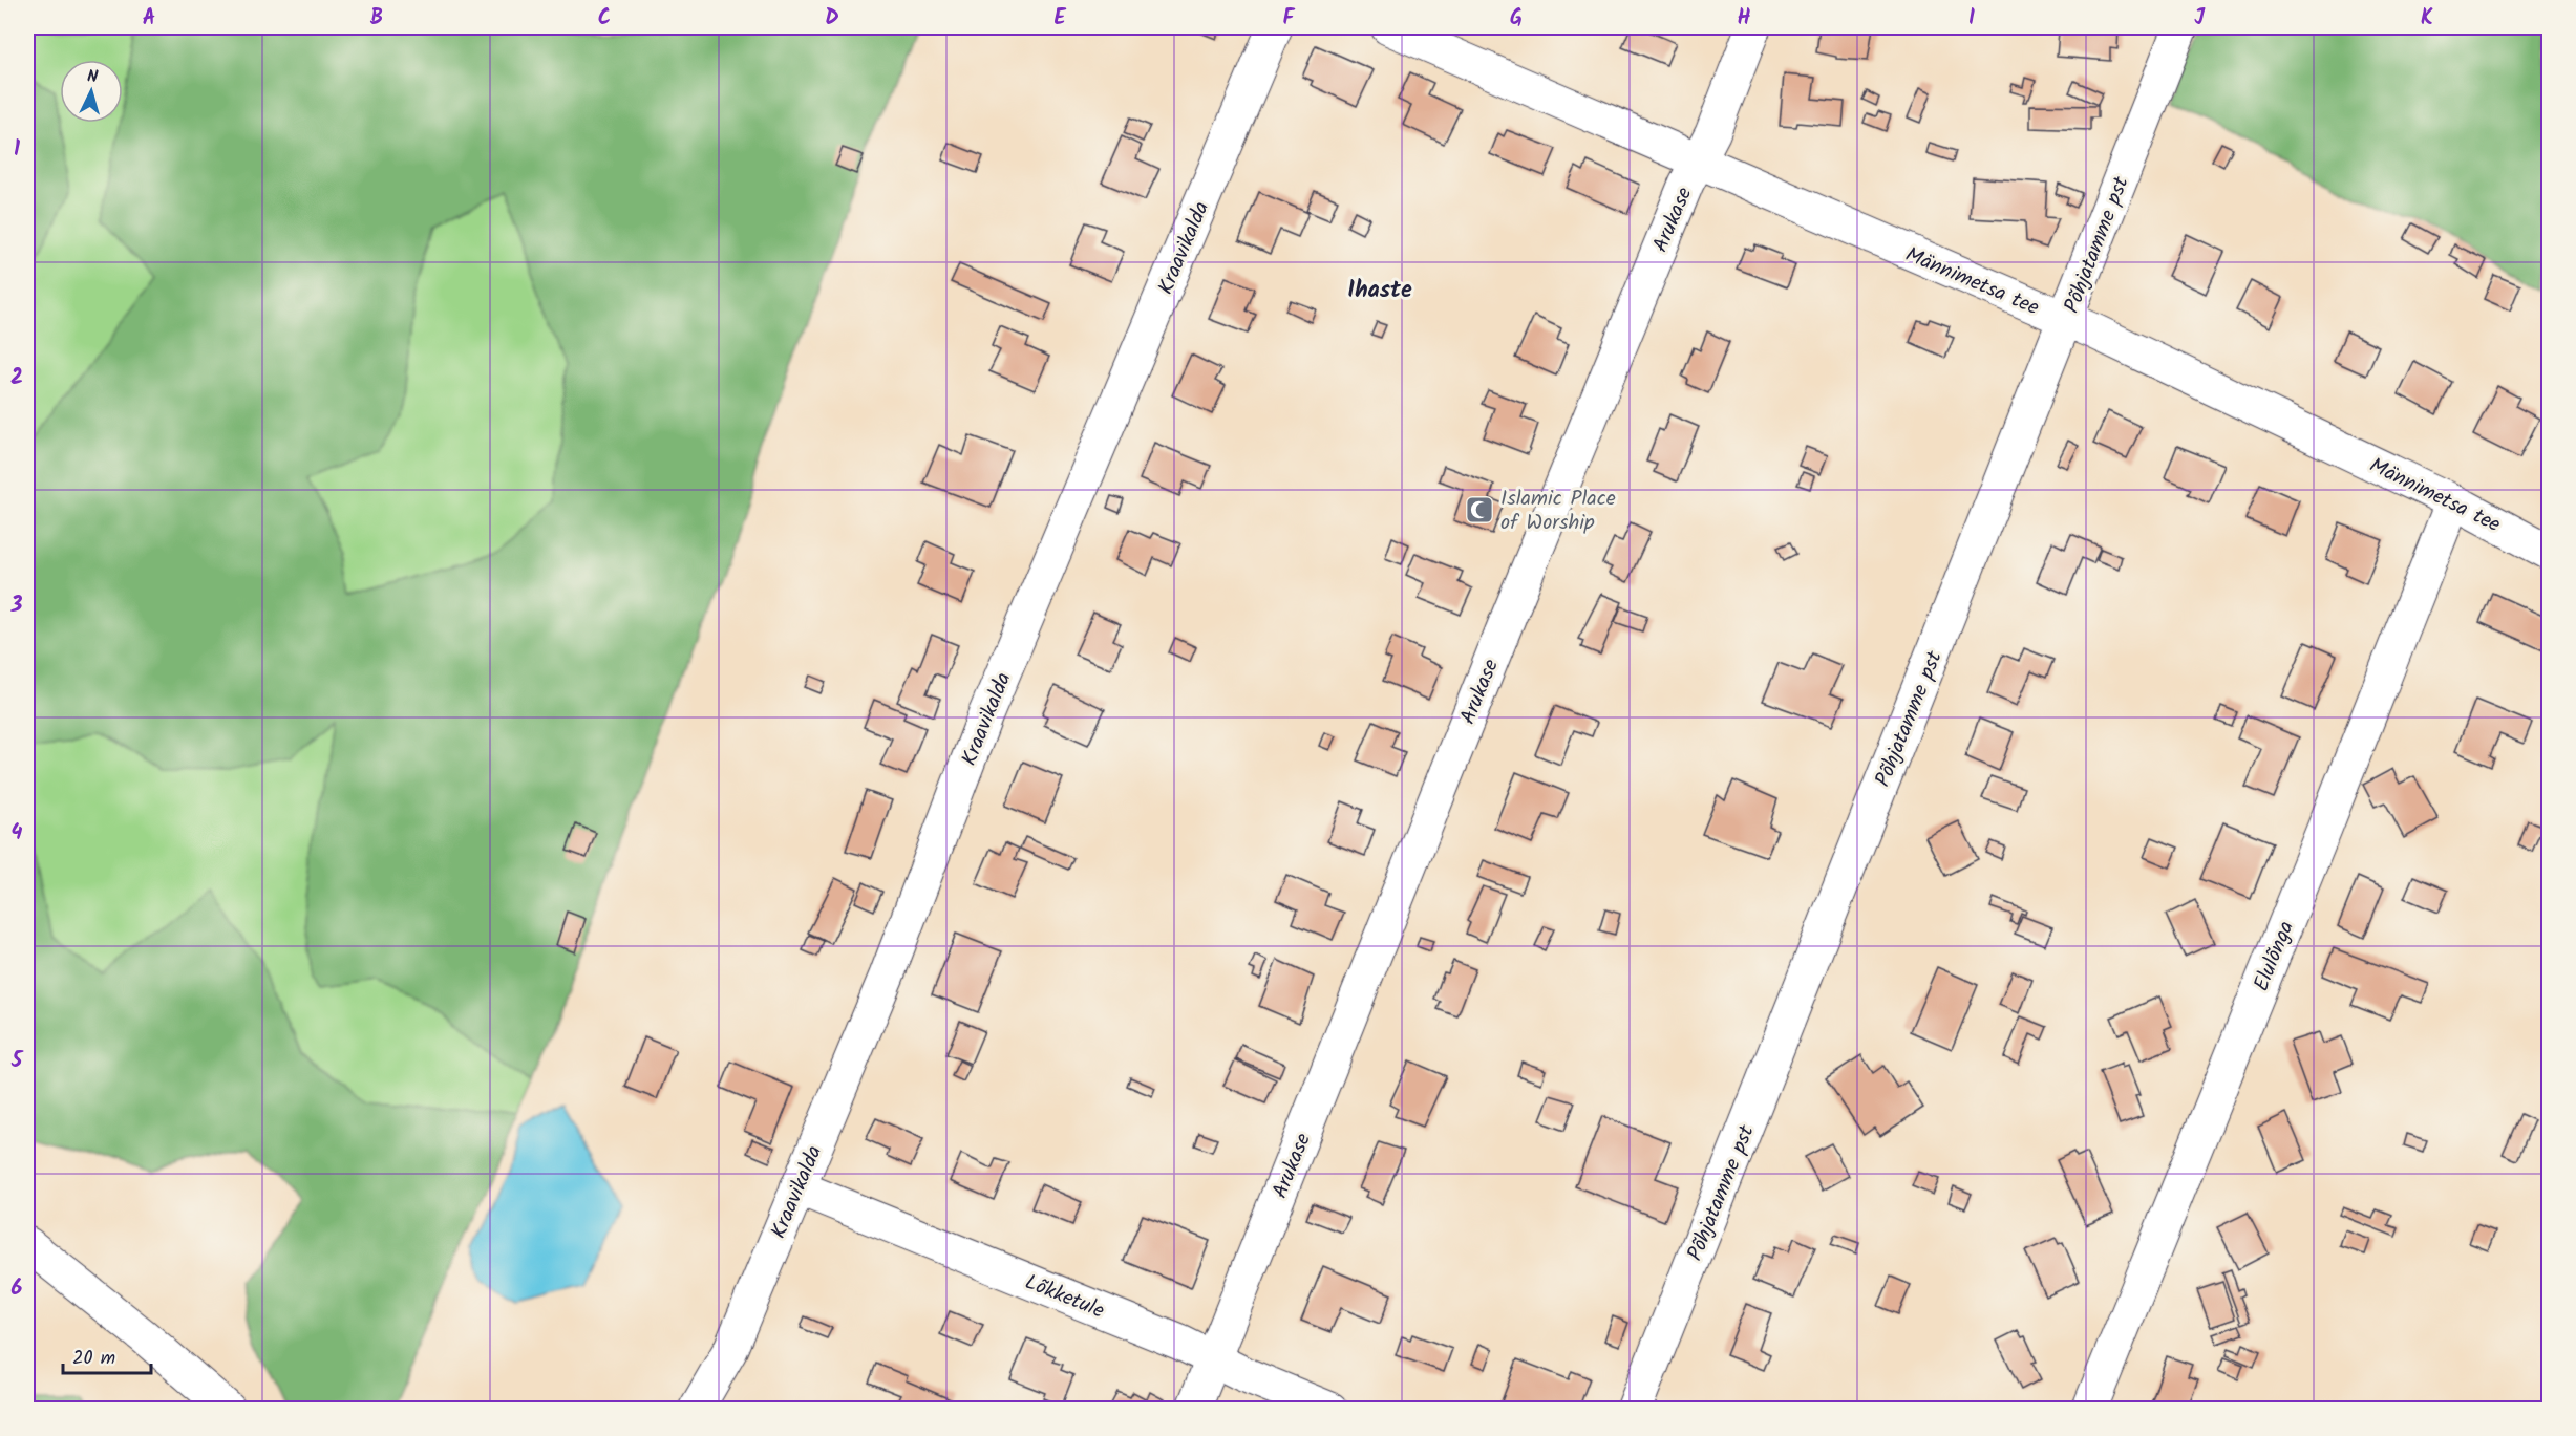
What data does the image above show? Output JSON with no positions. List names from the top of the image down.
{
  "streets": {
    "street": [
      "Arukase",
      "Põhjatamme pst",
      "Kraavikalda",
      "Männimetsa tee",
      "Elulõnga",
      "Lõkketule"
    ]
  },
  "crossings": [
    ["Arukase", "Männimetsa tee"],
    ["Arukase", "Lõkketule"],
    ["Põhjatamme pst", "Männimetsa tee"],
    ["Kraavikalda", "Lõkketule"],
    ["Männimetsa tee", "Elulõnga"]
  ],
  "districts": ["Ihaste"],
  "places": {
    "mosque": ["Islamic Place of Worship"]
  },
  "scale_bar": "20 m",
  "north": "top",
  "grid": {
    "columns": [
      "A",
      "B",
      "C",
      "D",
      "E",
      "F",
      "G",
      "H",
      "I",
      "J",
      "K"
    ],
    "rows": [
      "1",
      "2",
      "3",
      "4",
      "5",
      "6"
    ]
  }
}
